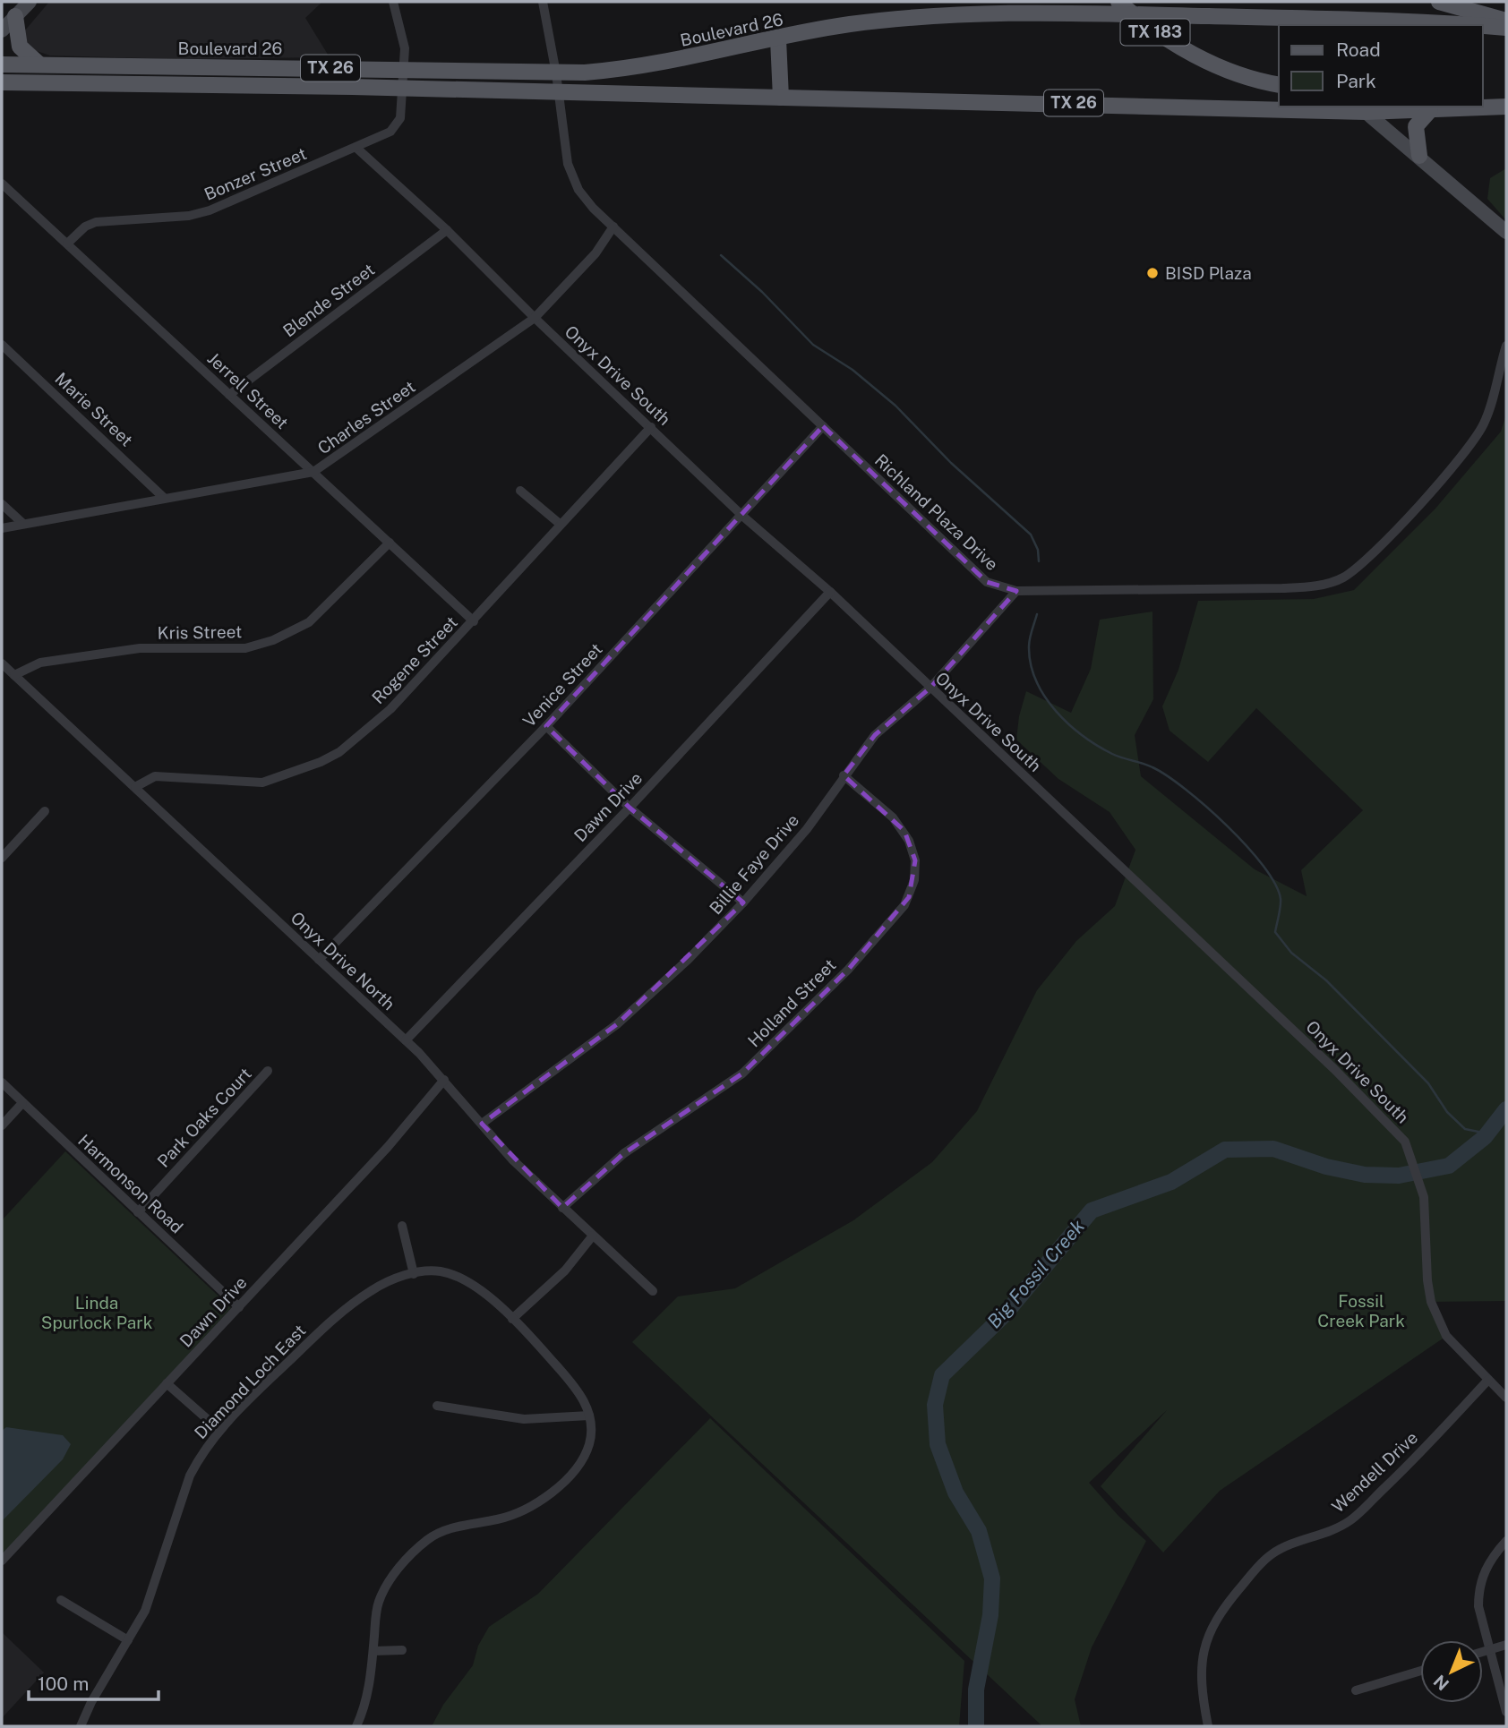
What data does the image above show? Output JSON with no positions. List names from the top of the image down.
{
  "streets": {
    "main road": ["Boulevard 26", "TX 183", "TX 26"],
    "street": [
      "Bonzer Street",
      "Blende Street",
      "Onyx Drive South",
      "Jerrell Street",
      "Marie Street",
      "Charles Street",
      "Richland Plaza Drive",
      "Kris Street",
      "Rogene Street",
      "Venice Street",
      "Dawn Drive",
      "Billie Faye Drive",
      "Onyx Drive North",
      "Holland Street",
      "Park Oaks Court",
      "Harmonson Road",
      "Diamond Loch East",
      "Wendell Drive"
    ]
  },
  "crossings": [
    ["Boulevard 26", "Bonzer Street"],
    ["Boulevard 26", "Richland Plaza Drive"],
    ["TX 26", "Bonzer Street"],
    ["TX 26", "Richland Plaza Drive"],
    ["Bonzer Street", "Onyx Drive South"],
    ["Bonzer Street", "Jerrell Street"],
    ["Blende Street", "Onyx Drive South"],
    ["Blende Street", "Jerrell Street"],
    ["Onyx Drive South", "Charles Street"],
    ["Onyx Drive South", "Rogene Street"],
    ["Onyx Drive South", "Venice Street"],
    ["Onyx Drive South", "Dawn Drive"],
    ["Onyx Drive South", "Billie Faye Drive"],
    ["Onyx Drive South", "Wendell Drive"],
    ["Jerrell Street", "Charles Street"],
    ["Jerrell Street", "Kris Street"],
    ["Jerrell Street", "Rogene Street"],
    ["Marie Street", "Charles Street"],
    ["Charles Street", "Richland Plaza Drive"],
    ["Richland Plaza Drive", "Venice Street"],
    ["Richland Plaza Drive", "Billie Faye Drive"],
    ["Kris Street", "Onyx Drive North"],
    ["Rogene Street", "Onyx Drive North"],
    ["Venice Street", "Onyx Drive North"],
    ["Dawn Drive", "Onyx Drive North"],
    ["Dawn Drive", "Harmonson Road"],
    ["Billie Faye Drive", "Onyx Drive North"],
    ["Billie Faye Drive", "Holland Street"],
    ["Onyx Drive North", "Holland Street"],
    ["Park Oaks Court", "Harmonson Road"]
  ],
  "water": ["Big Fossil Creek"],
  "parks": ["Fossil Creek Park", "Linda Spurlock Park"],
  "places": ["BISD Plaza"],
  "legend": ["Road", "Park"],
  "scale_bar": "100 m",
  "north": "bottom left"
}
